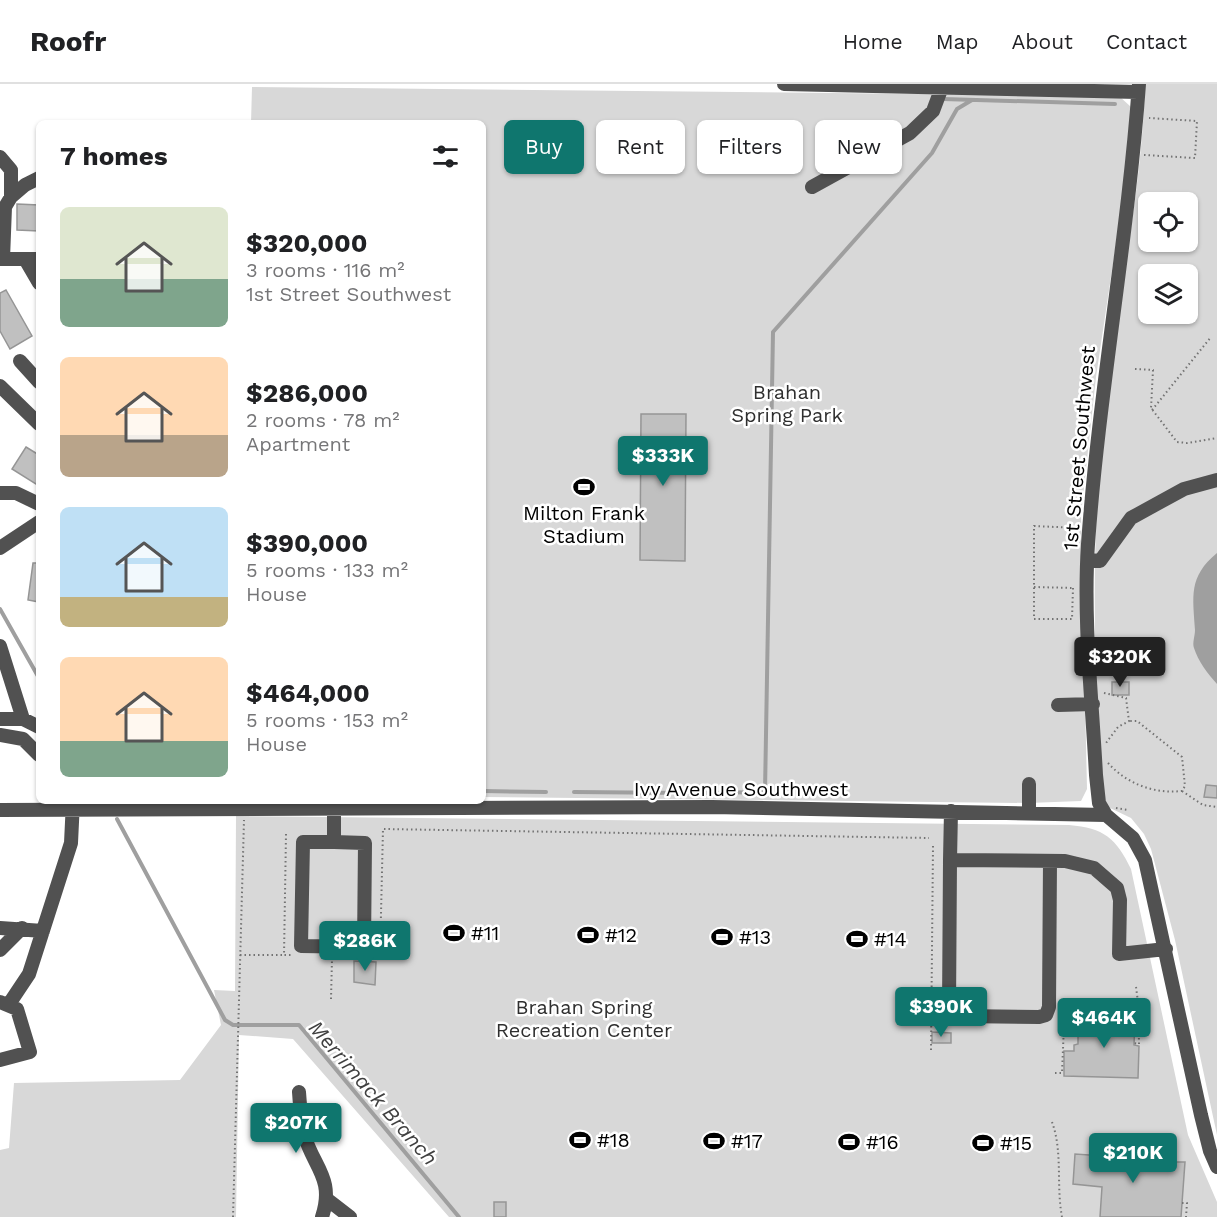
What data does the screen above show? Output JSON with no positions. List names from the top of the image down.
{
  "streets": {
    "street": ["1st Street Southwest", "Ivy Avenue Southwest"]
  },
  "crossings": [
    ["1st Street Southwest", "Ivy Avenue Southwest"]
  ],
  "water": ["Merrimack Branch"],
  "parks": ["Brahan Spring Park", "Brahan Spring Recreation Center"],
  "places": {
    "sports": [
      "Milton Frank Stadium",
      "#11",
      "#12",
      "#13",
      "#14",
      "#18",
      "#17",
      "#16",
      "#15"
    ]
  },
  "page": {
    "header": "Roofr",
    "nav": [
      "Home",
      "Map",
      "About",
      "Contact"
    ],
    "chip": [
      "Buy",
      "Rent",
      "Filters",
      "New"
    ],
    "heading": "7 homes",
    "list": [
      {
        "name": "$320,000",
        "note": "3 rooms · 116 m² · 1st Street Southwest"
      },
      {
        "name": "$286,000",
        "note": "2 rooms · 78 m² · Apartment"
      },
      {
        "name": "$390,000",
        "note": "5 rooms · 133 m² · House"
      },
      {
        "name": "$464,000",
        "note": "5 rooms · 153 m² · House"
      }
    ],
    "price": [
      "$333K",
      "$320K",
      "$286K",
      "$390K",
      "$464K",
      "$207K",
      "$210K"
    ]
  }
}
